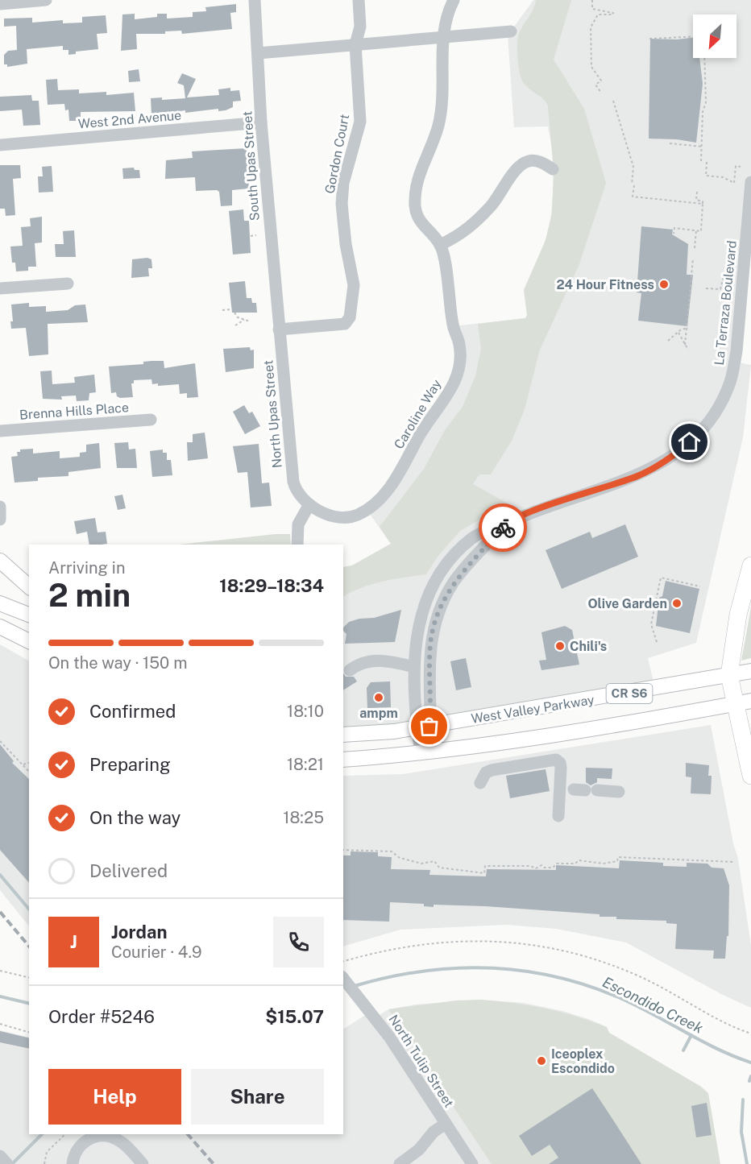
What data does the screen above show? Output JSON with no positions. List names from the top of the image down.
{
  "streets": {
    "main road": ["CR S6", "West Valley Parkway"],
    "street": [
      "West 2nd Avenue",
      "Gordon Court",
      "South Upas Street",
      "La Terraza Boulevard",
      "Brenna Hills Place",
      "North Upas Street",
      "Caroline Way",
      "North Tulip Street"
    ]
  },
  "crossings": [
    ["West 2nd Avenue", "South Upas Street"],
    ["Gordon Court", "South Upas Street"],
    ["Gordon Court", "North Upas Street"],
    ["South Upas Street", "North Upas Street"],
    ["La Terraza Boulevard", "West Valley Parkway"],
    ["North Upas Street", "Caroline Way"]
  ],
  "water": ["Escondido Creek"],
  "places": [
    "24 Hour Fitness",
    "Olive Garden",
    "Chili's",
    "ampm",
    "Iceoplex Escondido"
  ],
  "north": "bottom left",
  "page": {
    "heading": ["2 min", "Arriving in", "18:29–18:34"],
    "panel": [
      "Jordan",
      "Courier · 4.9",
      "Order #5246",
      "$15.07"
    ],
    "bar": "On the way · 150 m",
    "list": [
      ["Confirmed", "18:10"],
      ["Preparing", "18:21"],
      ["On the way", "18:25"],
      "Delivered"
    ],
    "round": "J",
    "buttons": ["Help", "Share"]
  }
}
